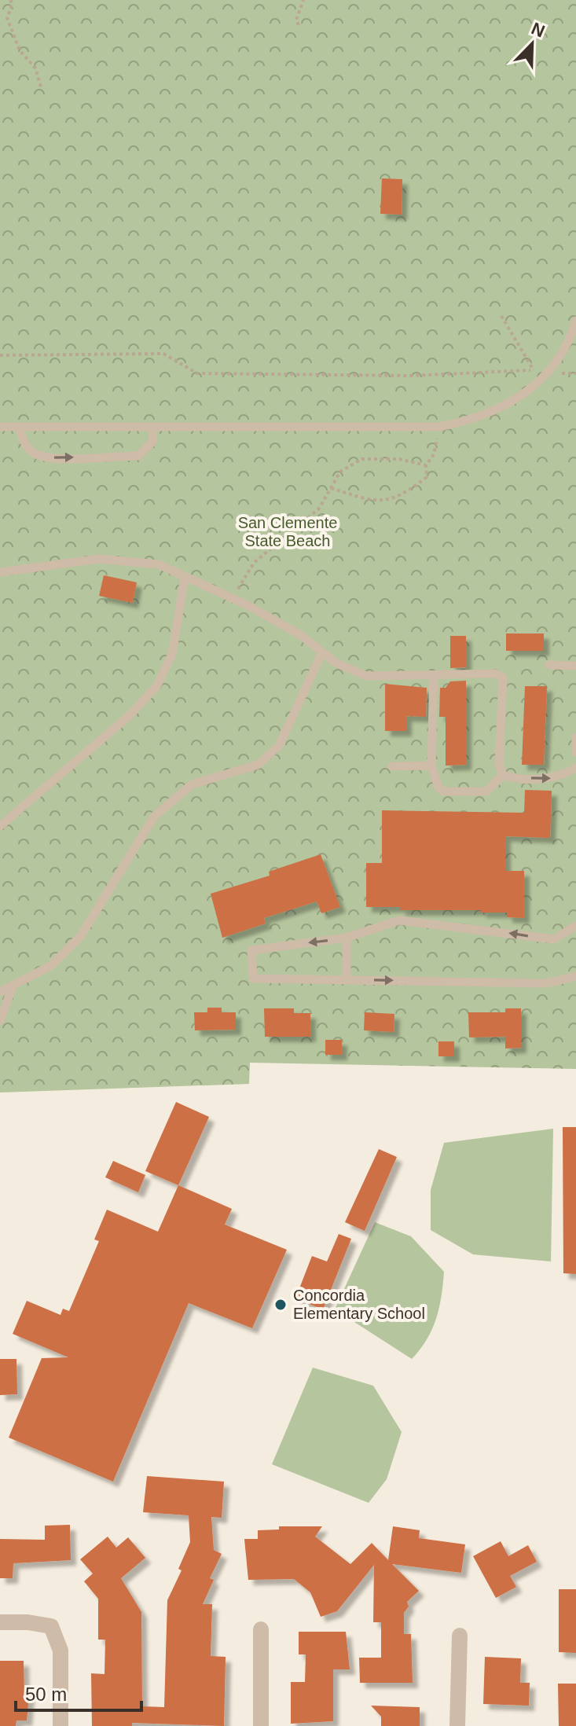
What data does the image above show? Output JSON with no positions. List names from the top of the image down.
{
  "parks": ["San Clemente State Beach"],
  "places": ["Concordia Elementary School"],
  "scale_bar": "50 m",
  "north": "top right"
}
